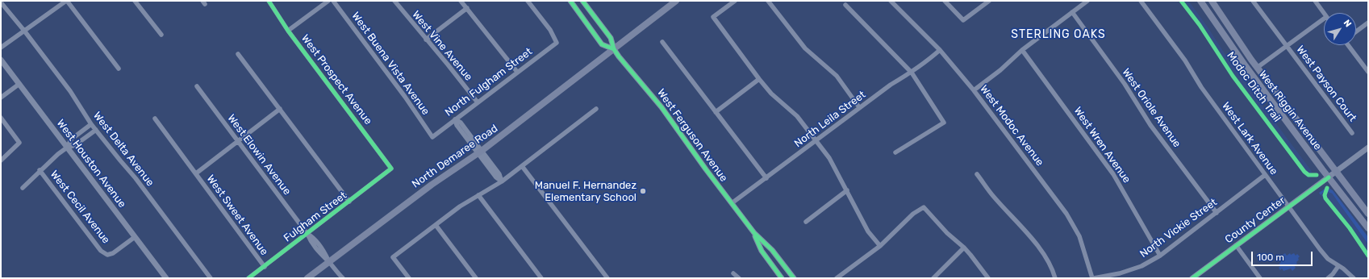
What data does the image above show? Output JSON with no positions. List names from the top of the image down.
{
  "streets": {
    "main road": ["West Riggin Avenue", "North Demaree Road"],
    "street": [
      "West Vine Avenue",
      "West Buena Vista Avenue",
      "West Prospect Avenue",
      "North Fulgham Street",
      "West Payson Court",
      "West Oriole Avenue",
      "North Leila Street",
      "West Modoc Avenue",
      "West Ferguson Avenue",
      "West Lark Avenue",
      "West Wren Avenue",
      "West Delta Avenue",
      "West Elowin Avenue",
      "West Houston Avenue",
      "West Cecil Avenue",
      "West Sweet Avenue",
      "Fulgham Street",
      "County Center",
      "North Vickie Street"
    ],
    "cycle path": ["Modoc Ditch Trail"]
  },
  "crossings": [
    ["West Vine Avenue", "North Fulgham Street"],
    ["West Buena Vista Avenue", "North Fulgham Street"],
    ["West Prospect Avenue", "Fulgham Street"],
    ["West Oriole Avenue", "North Vickie Street"],
    ["West Riggin Avenue", "County Center"],
    ["North Leila Street", "West Modoc Avenue"],
    ["North Leila Street", "West Ferguson Avenue"],
    ["West Modoc Avenue", "North Vickie Street"],
    ["West Ferguson Avenue", "North Demaree Road"],
    ["West Lark Avenue", "County Center"],
    ["West Lark Avenue", "North Vickie Street"],
    ["West Wren Avenue", "North Vickie Street"],
    ["West Elowin Avenue", "North Demaree Road"],
    ["West Elowin Avenue", "Fulgham Street"],
    ["West Houston Avenue", "West Cecil Avenue"],
    ["West Sweet Avenue", "Fulgham Street"]
  ],
  "districts": ["STERLING OAKS"],
  "places": ["Manuel F. Hernandez Elementary School"],
  "scale_bar": "100 m",
  "north": "top right"
}
